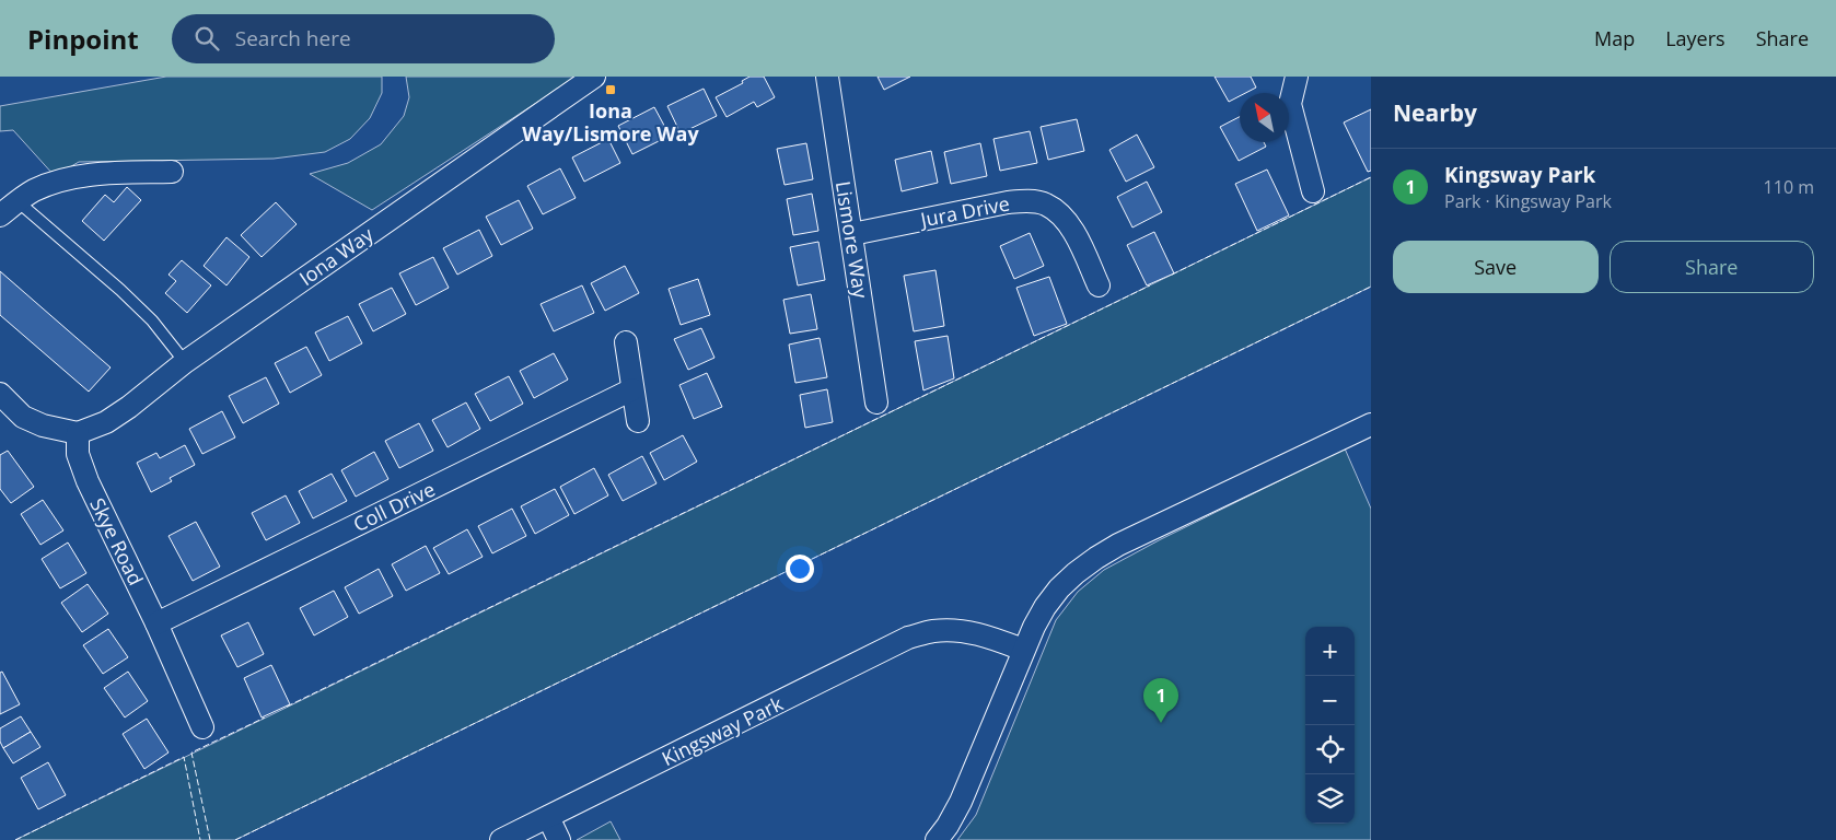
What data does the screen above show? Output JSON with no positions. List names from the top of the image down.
{
  "streets": {
    "street": [
      "Jura Drive",
      "Lismore Way",
      "Iona Way",
      "Coll Drive",
      "Skye Road",
      "Kingsway Park"
    ]
  },
  "crossings": [
    ["Jura Drive", "Lismore Way"],
    ["Iona Way", "Skye Road"],
    ["Coll Drive", "Skye Road"]
  ],
  "places": {
    "transit": ["Iona Way/Lismore Way"]
  },
  "north": "top left",
  "page": {
    "header": "Pinpoint",
    "search": "Search here",
    "nav": ["Map", "Layers", "Share"],
    "heading": "Nearby",
    "list": [
      {
        "mark": "1",
        "name": "Kingsway Park",
        "note": "Park · Kingsway Park",
        "value": "110 m"
      }
    ],
    "buttons": ["Save", "Share"],
    "map_buttons": ["+", "−"],
    "pins": "1"
  }
}
